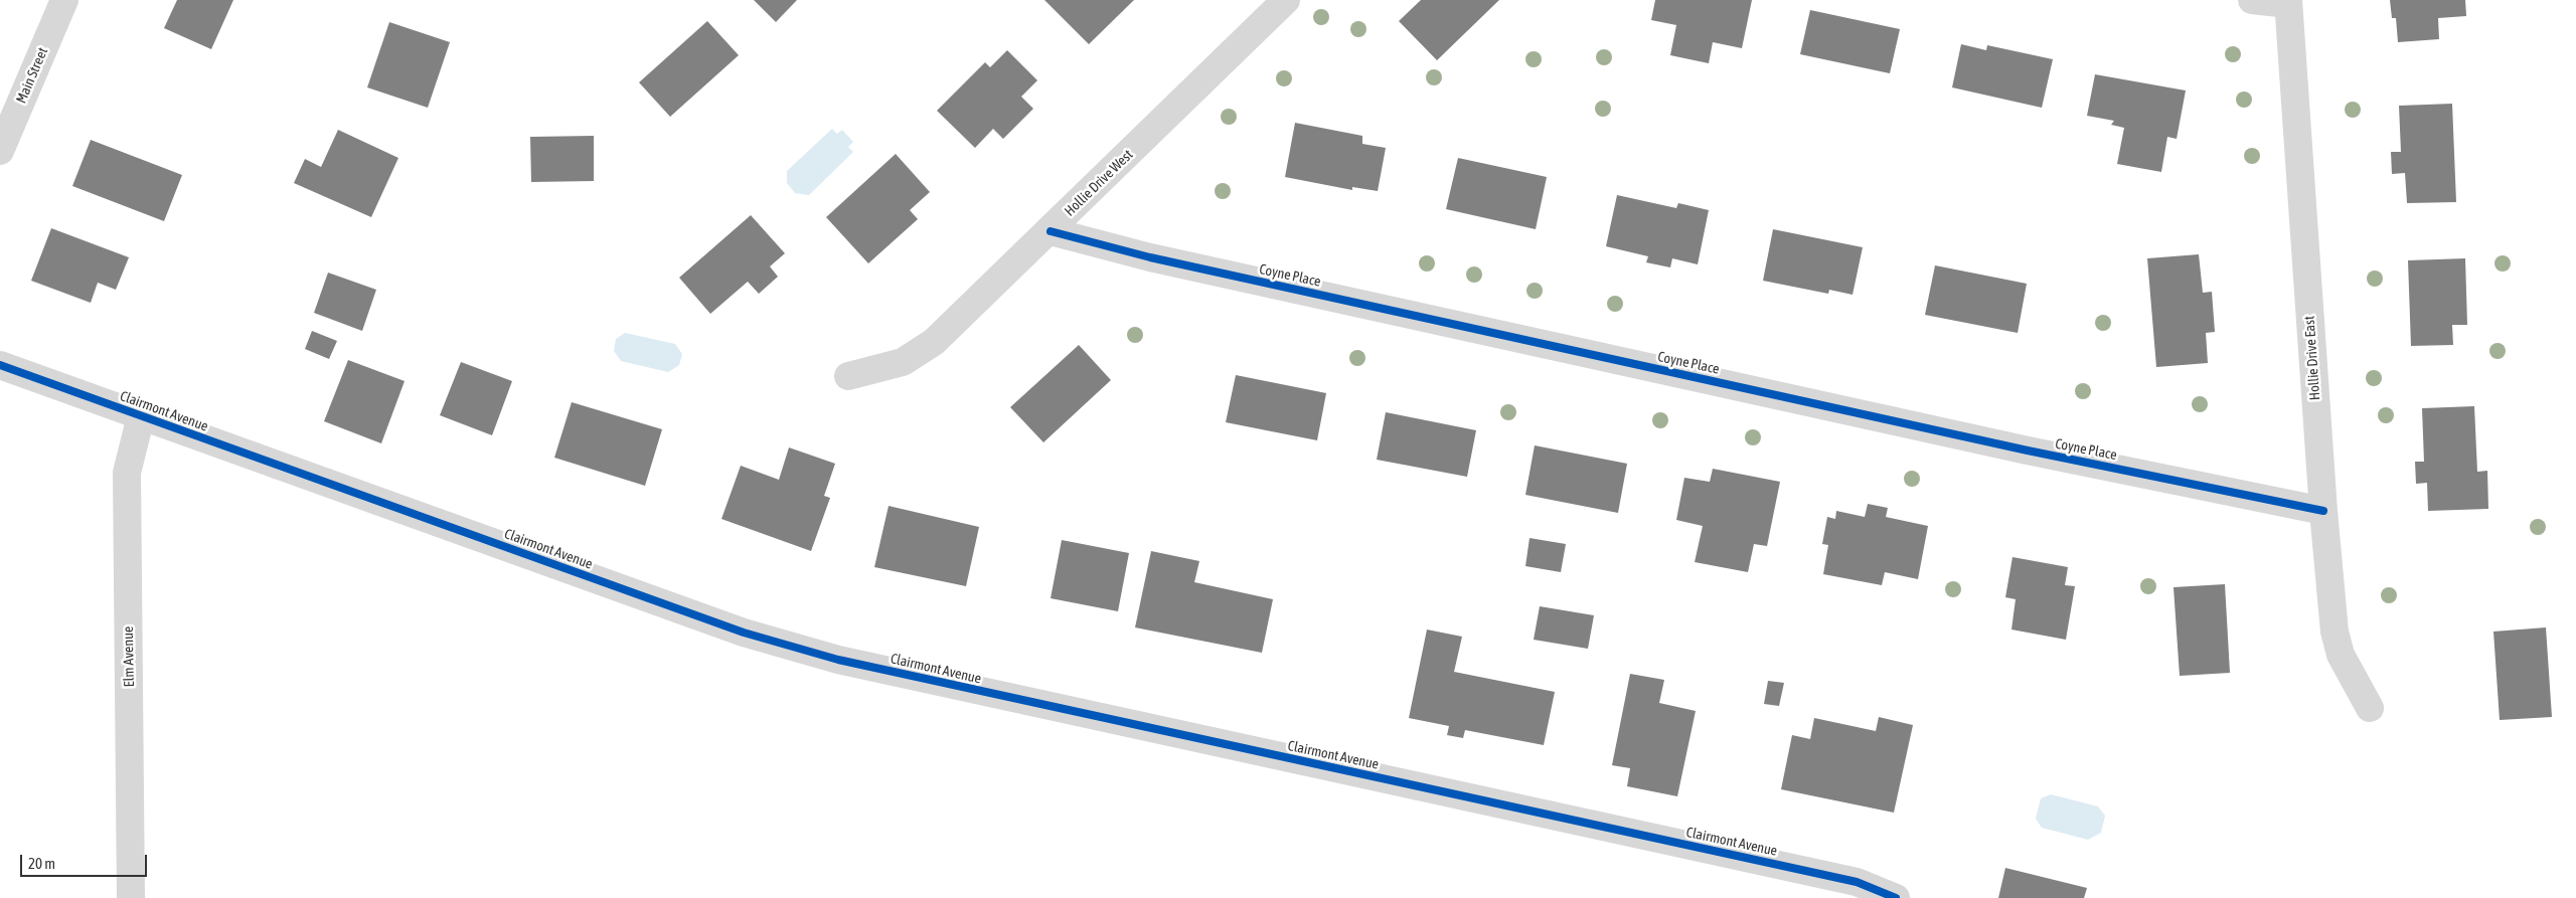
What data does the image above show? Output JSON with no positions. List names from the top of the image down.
{
  "streets": {
    "street": [
      "Main Street",
      "Hollie Drive West",
      "Coyne Place",
      "Hollie Drive East",
      "Clairmont Avenue",
      "Elm Avenue"
    ]
  },
  "crossings": [
    ["Hollie Drive West", "Coyne Place"],
    ["Coyne Place", "Hollie Drive East"],
    ["Clairmont Avenue", "Elm Avenue"]
  ],
  "scale_bar": "20 m"
}
